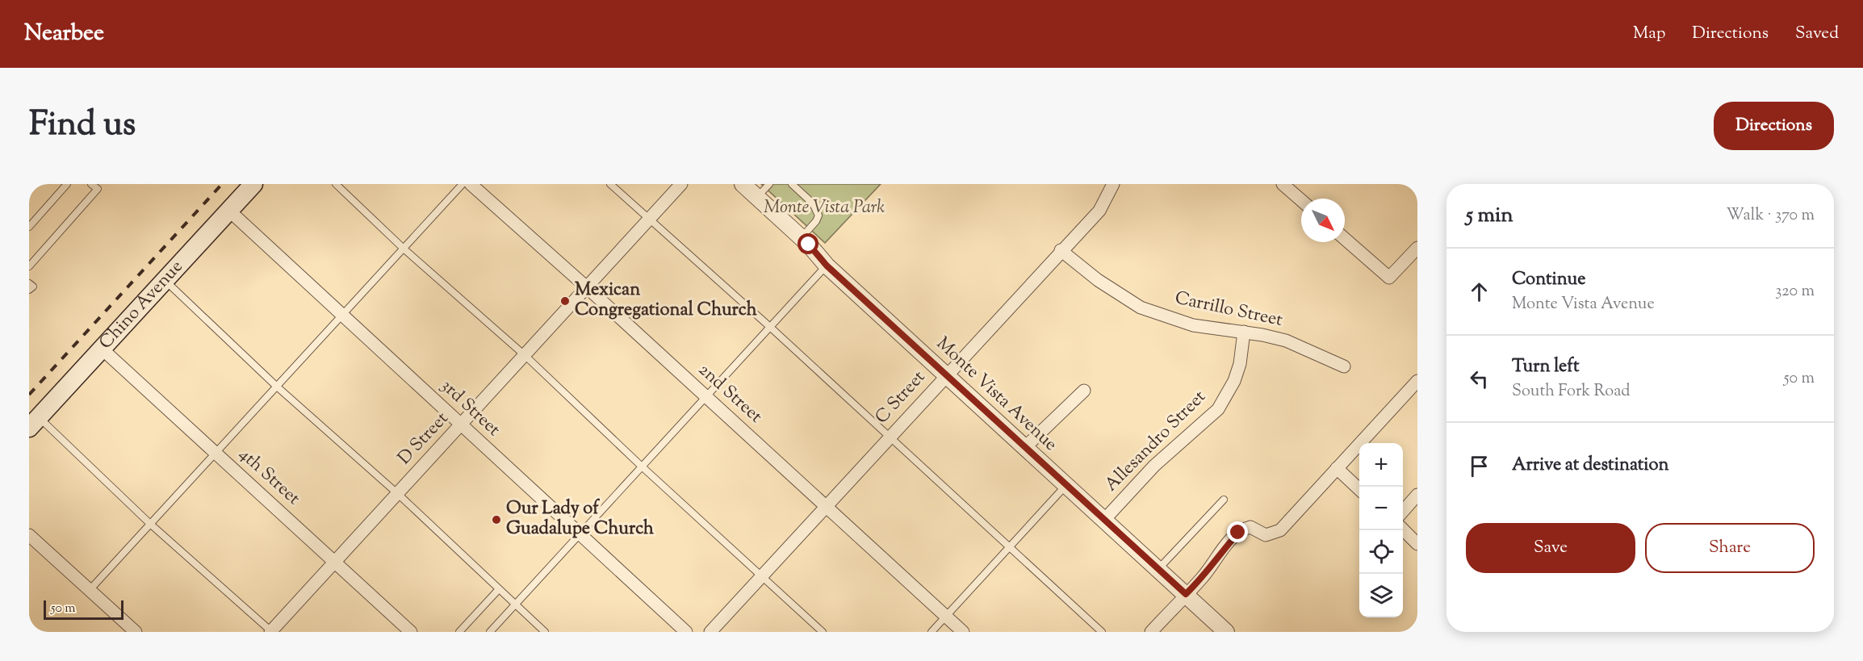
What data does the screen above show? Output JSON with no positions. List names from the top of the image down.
{
  "streets": {
    "main road": ["Chino Avenue"],
    "street": [
      "Carrillo Street",
      "2nd Street",
      "Monte Vista Avenue",
      "C Street",
      "3rd Street",
      "D Street",
      "Allesandro Street",
      "4th Street"
    ]
  },
  "crossings": [
    ["Chino Avenue", "3rd Street"],
    ["Chino Avenue", "4th Street"],
    ["Carrillo Street", "C Street"],
    ["Carrillo Street", "Allesandro Street"],
    ["2nd Street", "C Street"],
    ["2nd Street", "D Street"],
    ["Monte Vista Avenue", "C Street"],
    ["Monte Vista Avenue", "Allesandro Street"],
    ["3rd Street", "D Street"],
    ["D Street", "4th Street"]
  ],
  "parks": ["Monte Vista Park"],
  "places": ["Mexican Congregational Church", "Our Lady of Guadalupe Church"],
  "scale_bar": "50 m",
  "north": "bottom right",
  "page": {
    "header": "Nearbee",
    "nav": ["Map", "Directions", "Saved"],
    "title": "Find us",
    "buttons": [
      "Directions",
      ["Save", "Share"]
    ],
    "heading": ["5 min", "Walk · 370 m"],
    "list": [
      ["Continue", "Monte Vista Avenue", "320 m"],
      ["Turn left", "South Fork Road", "50 m"],
      "Arrive at destination"
    ],
    "map_buttons": ["+", "−"],
    "scale": "50 m"
  }
}
